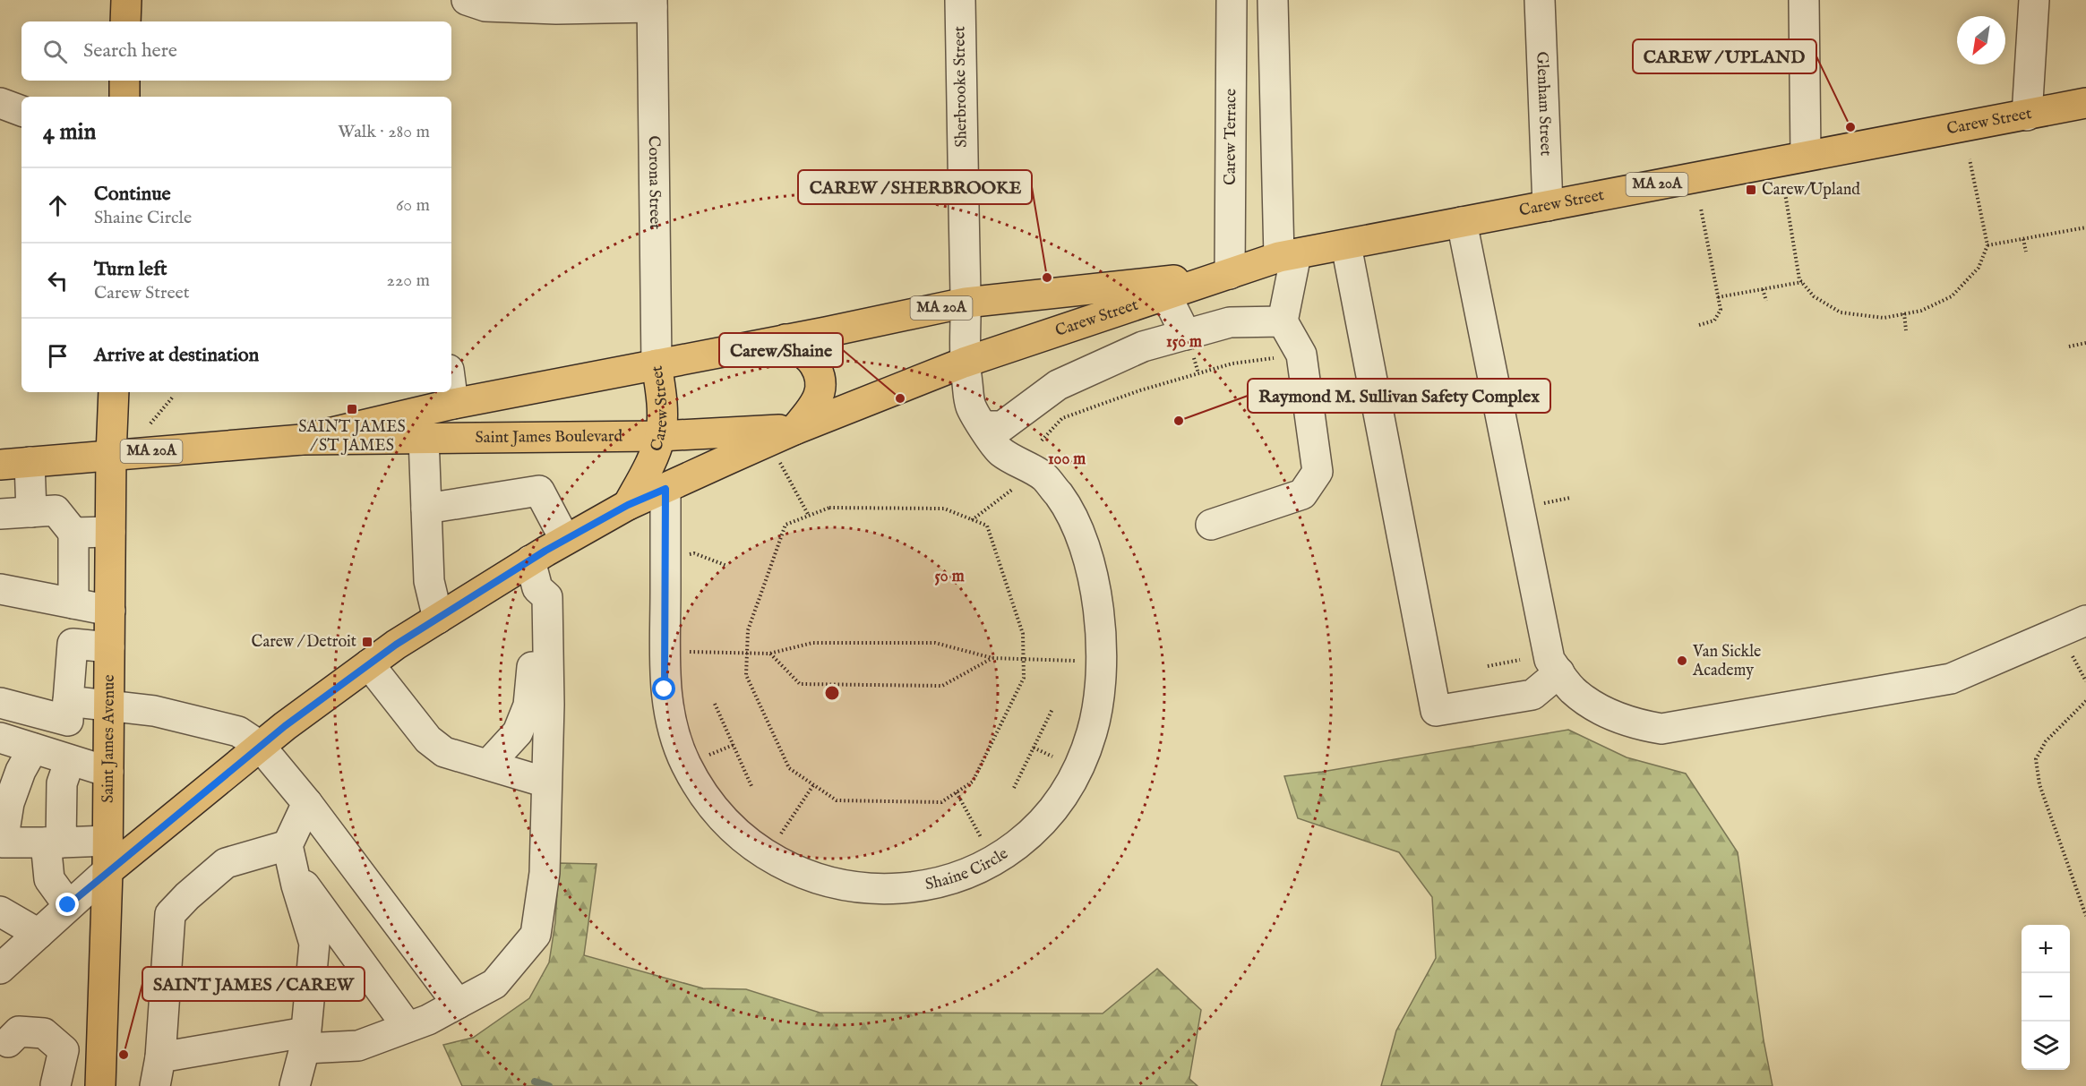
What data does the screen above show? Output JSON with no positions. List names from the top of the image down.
{
  "streets": {
    "main road": [
      "Carew Street",
      "MA 20A",
      "Saint James Boulevard",
      "Saint James Avenue"
    ],
    "street": [
      "Sherbrooke Street",
      "Glenham Street",
      "Carew Terrace",
      "Corona Street",
      "Shaine Circle"
    ]
  },
  "crossings": [
    ["Sherbrooke Street", "Carew Street"],
    ["Glenham Street", "Carew Street"],
    ["Carew Street", "Carew Terrace"],
    ["Carew Street", "Corona Street"],
    ["Carew Street", "Saint James Boulevard"],
    ["Carew Street", "Saint James Avenue"],
    ["Carew Street", "Shaine Circle"],
    ["Corona Street", "Saint James Boulevard"],
    ["Saint James Boulevard", "Saint James Avenue"]
  ],
  "places": {
    "other": [
      "CAREW / UPLAND",
      "CAREW / SHERBROOKE",
      "Carew/Shaine",
      "Raymond M. Sullivan Safety Complex",
      "Van Sickle Academy",
      "SAINT JAMES / CAREW"
    ],
    "transit": ["Carew/Upland", "SAINT JAMES / ST JAMES", "Carew / Detroit"]
  },
  "north": "bottom left",
  "page": {
    "search": "Search here",
    "heading": ["4 min", "Walk · 280 m"],
    "list": [
      ["Continue", "Shaine Circle", "60 m"],
      ["Turn left", "Carew Street", "220 m"],
      "Arrive at destination"
    ],
    "map_buttons": ["+", "−"]
  },
  "rings": ["150 m", "100 m", "50 m"]
}
